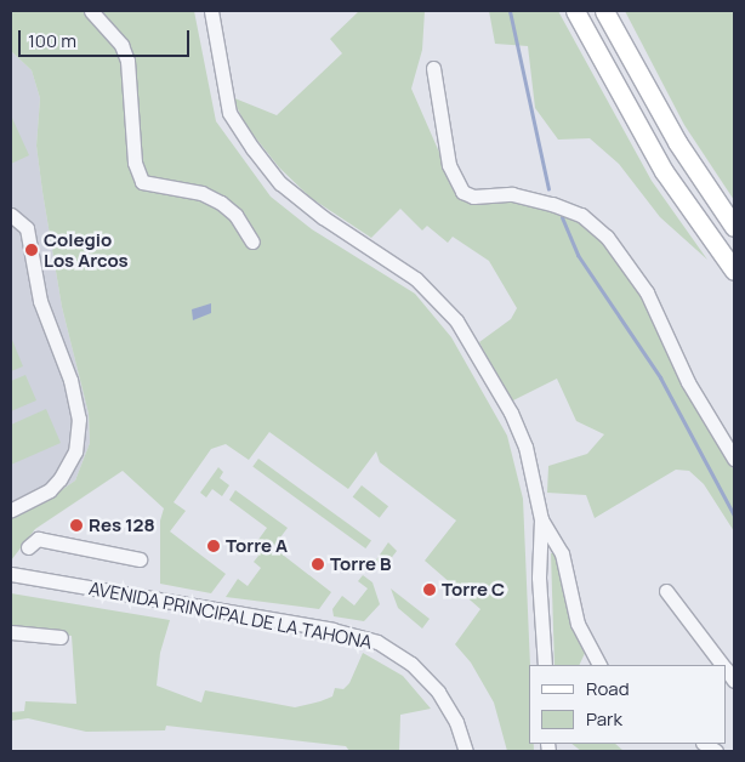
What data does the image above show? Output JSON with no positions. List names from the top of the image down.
{
  "streets": {
    "street": ["AVENIDA PRINCIPAL DE LA TAHONA"]
  },
  "places": [
    "Colegio Los Arcos",
    "Res 128",
    "Torre A",
    "Torre B",
    "Torre C"
  ],
  "legend": ["Road", "Park"],
  "scale_bar": "100 m"
}
